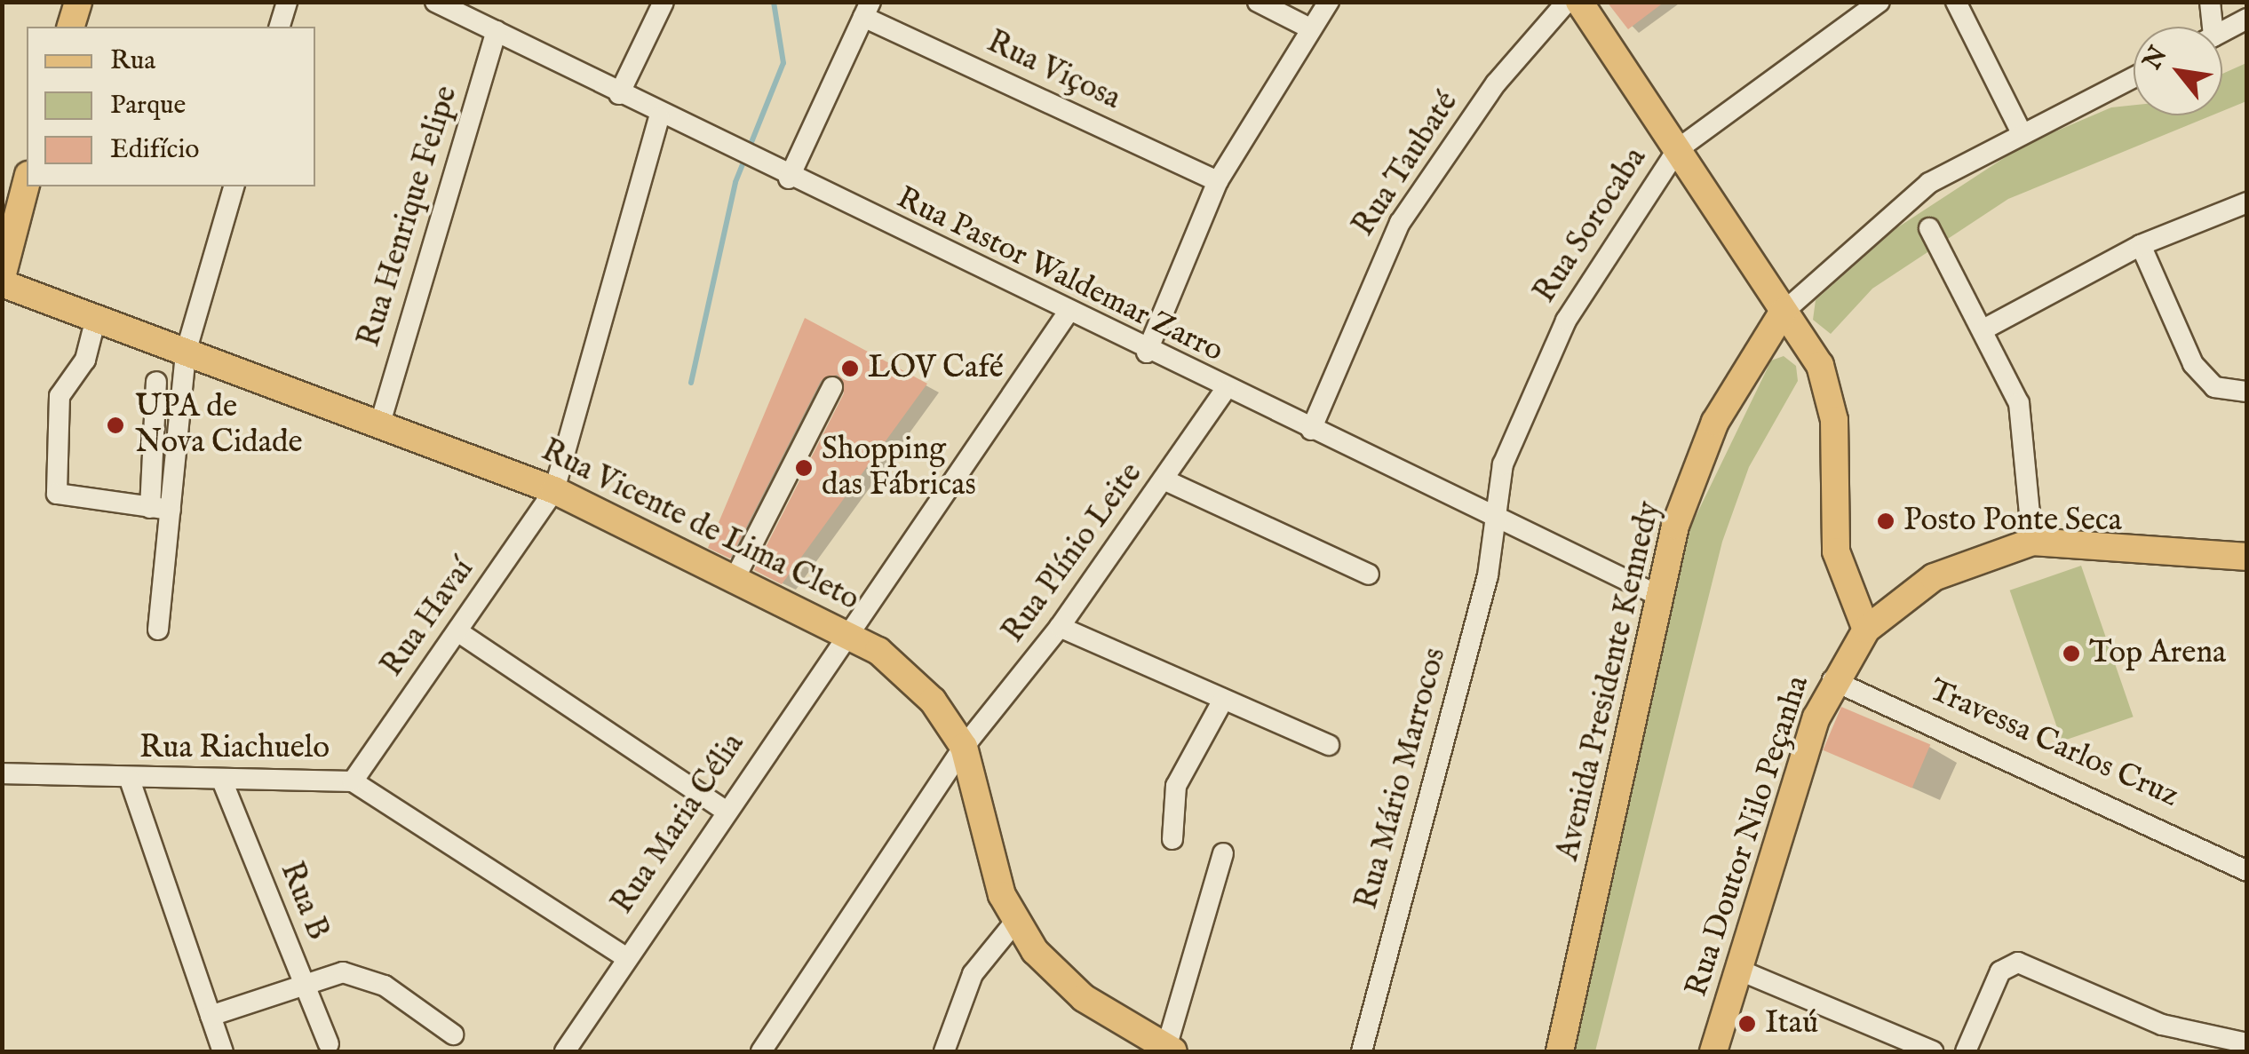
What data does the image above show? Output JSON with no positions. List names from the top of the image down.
{
  "streets": {
    "main road": ["Rua Vicente de Lima Cleto", "Avenida Presidente Kennedy", "Rua Doutor Nilo Peçanha"],
    "street": [
      "Rua Viçosa",
      "Rua Taubaté",
      "Rua Henrique Felipe",
      "Rua Sorocaba",
      "Rua Pastor Waldemar Zarro",
      "Rua Plínio Leite",
      "Rua Havaí",
      "Travessa Carlos Cruz",
      "Rua Riachuelo",
      "Rua Mário Marrocos",
      "Rua Maria Célia",
      "Rua B"
    ]
  },
  "crossings": [
    ["Rua Taubaté", "Rua Pastor Waldemar Zarro"],
    ["Rua Henrique Felipe", "Rua Pastor Waldemar Zarro"],
    ["Rua Henrique Felipe", "Rua Vicente de Lima Cleto"],
    ["Rua Sorocaba", "Rua Pastor Waldemar Zarro"],
    ["Rua Sorocaba", "Rua Mário Marrocos"],
    ["Rua Pastor Waldemar Zarro", "Rua Plínio Leite"],
    ["Rua Pastor Waldemar Zarro", "Rua Havaí"],
    ["Rua Pastor Waldemar Zarro", "Avenida Presidente Kennedy"],
    ["Rua Pastor Waldemar Zarro", "Rua Mário Marrocos"],
    ["Rua Pastor Waldemar Zarro", "Rua Maria Célia"],
    ["Rua Vicente de Lima Cleto", "Rua Plínio Leite"],
    ["Rua Vicente de Lima Cleto", "Rua Havaí"],
    ["Rua Vicente de Lima Cleto", "Rua Maria Célia"],
    ["Rua Havaí", "Rua Riachuelo"],
    ["Travessa Carlos Cruz", "Rua Doutor Nilo Peçanha"],
    ["Rua Riachuelo", "Rua Maria Célia"],
    ["Rua Riachuelo", "Rua B"]
  ],
  "places": [
    "LOV Café",
    "UPA de Nova Cidade",
    "Shopping das Fábricas",
    "Posto Ponte Seca",
    "Top Arena",
    "Itaú"
  ],
  "legend": ["Rua", "Parque", "Edifício"],
  "north": "top left"
}
